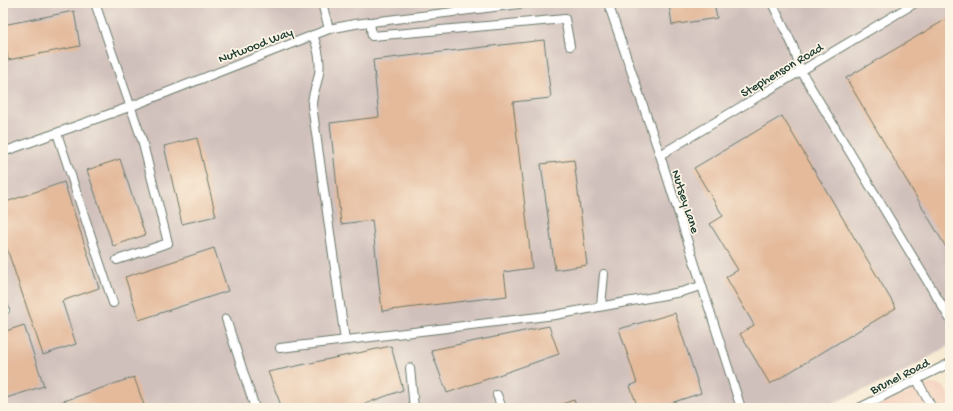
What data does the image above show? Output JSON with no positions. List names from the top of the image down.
{
  "streets": {
    "lane": [
      "Nutwood Way",
      "Stephenson Road",
      "Nutsey Lane",
      "Brunel Road"
    ]
  },
  "crossings": [
    ["Stephenson Road", "Nutsey Lane"]
  ]
}
